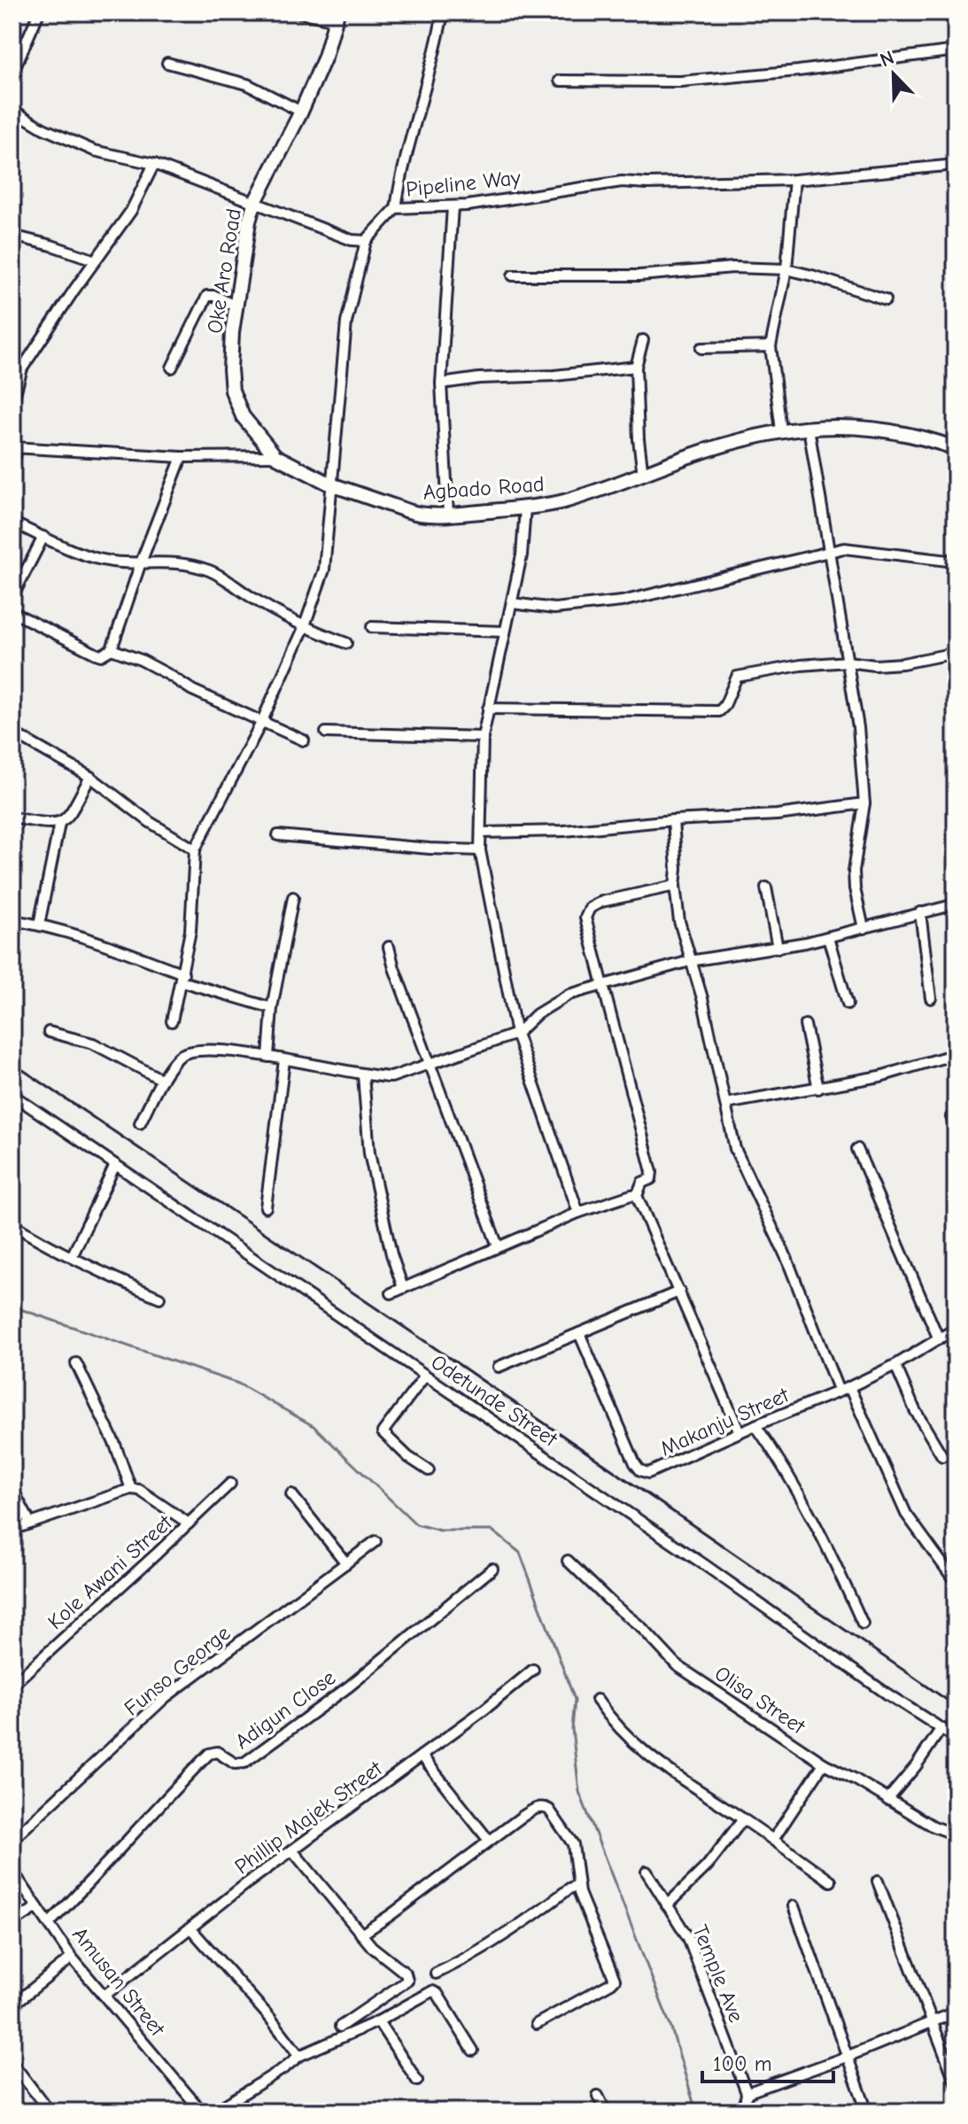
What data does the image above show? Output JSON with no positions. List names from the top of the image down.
{
  "streets": {
    "main road": ["Oke Aro Road", "Agbado Road"],
    "street": [
      "Pipeline Way",
      "Odetunde Street",
      "Makanju Street",
      "Kole Awani Street",
      "Funso George",
      "Olisa Street",
      "Adigun Close",
      "Phillip Majek Street",
      "Temple Ave",
      "Amusan Street"
    ]
  },
  "crossings": [
    ["Oke Aro Road", "Agbado Road"],
    ["Adigun Close", "Amusan Street"],
    ["Phillip Majek Street", "Amusan Street"]
  ],
  "scale_bar": "100 m",
  "north": "top left"
}
